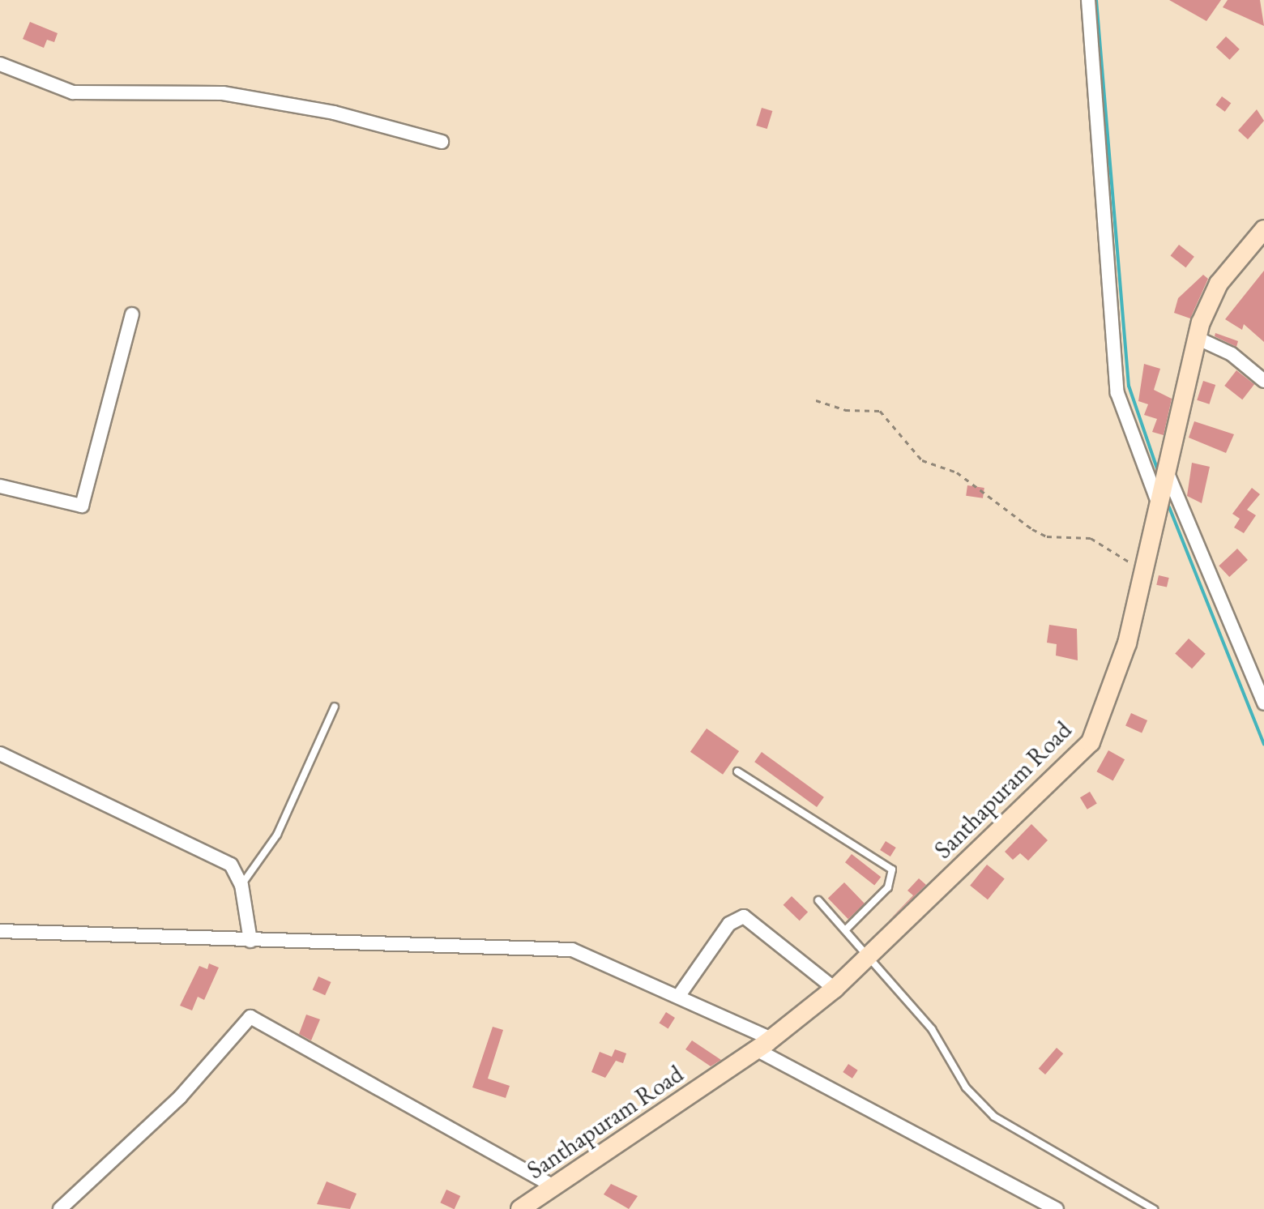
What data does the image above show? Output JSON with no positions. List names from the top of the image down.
{
  "streets": {
    "main road": ["Santhapuram Road"]
  }
}
